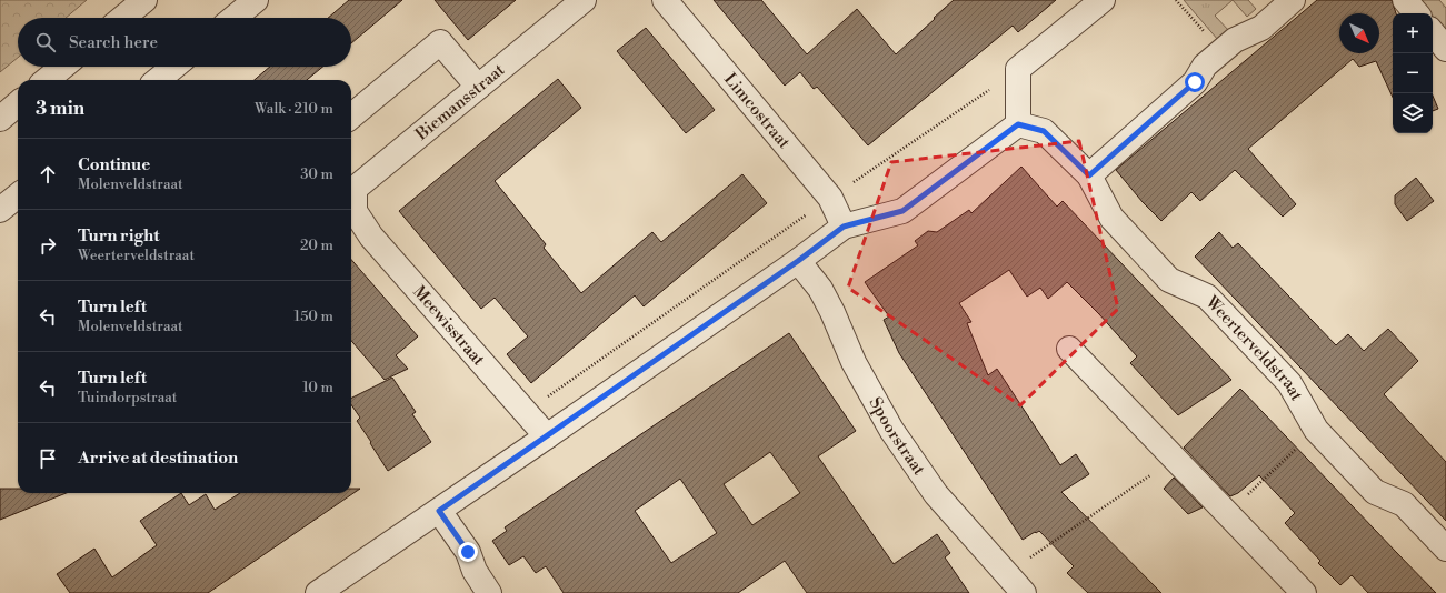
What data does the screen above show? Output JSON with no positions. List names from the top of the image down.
{
  "streets": {
    "street": [
      "Biemansstraat",
      "Limcostraat",
      "Meewisstraat",
      "Weerterveldstraat",
      "Spoorstraat"
    ]
  },
  "crossings": [
    ["Biemansstraat", "Meewisstraat"]
  ],
  "north": "bottom right",
  "page": {
    "map_buttons": ["+", "−"],
    "search": "Search here",
    "heading": ["3 min", "Walk · 210 m"],
    "list": [
      ["Continue", "Molenveldstraat", "30 m"],
      ["Turn right", "Weerterveldstraat", "20 m"],
      ["Turn left", "Molenveldstraat", "150 m"],
      ["Turn left", "Tuindorpstraat", "10 m"],
      "Arrive at destination"
    ]
  }
}
